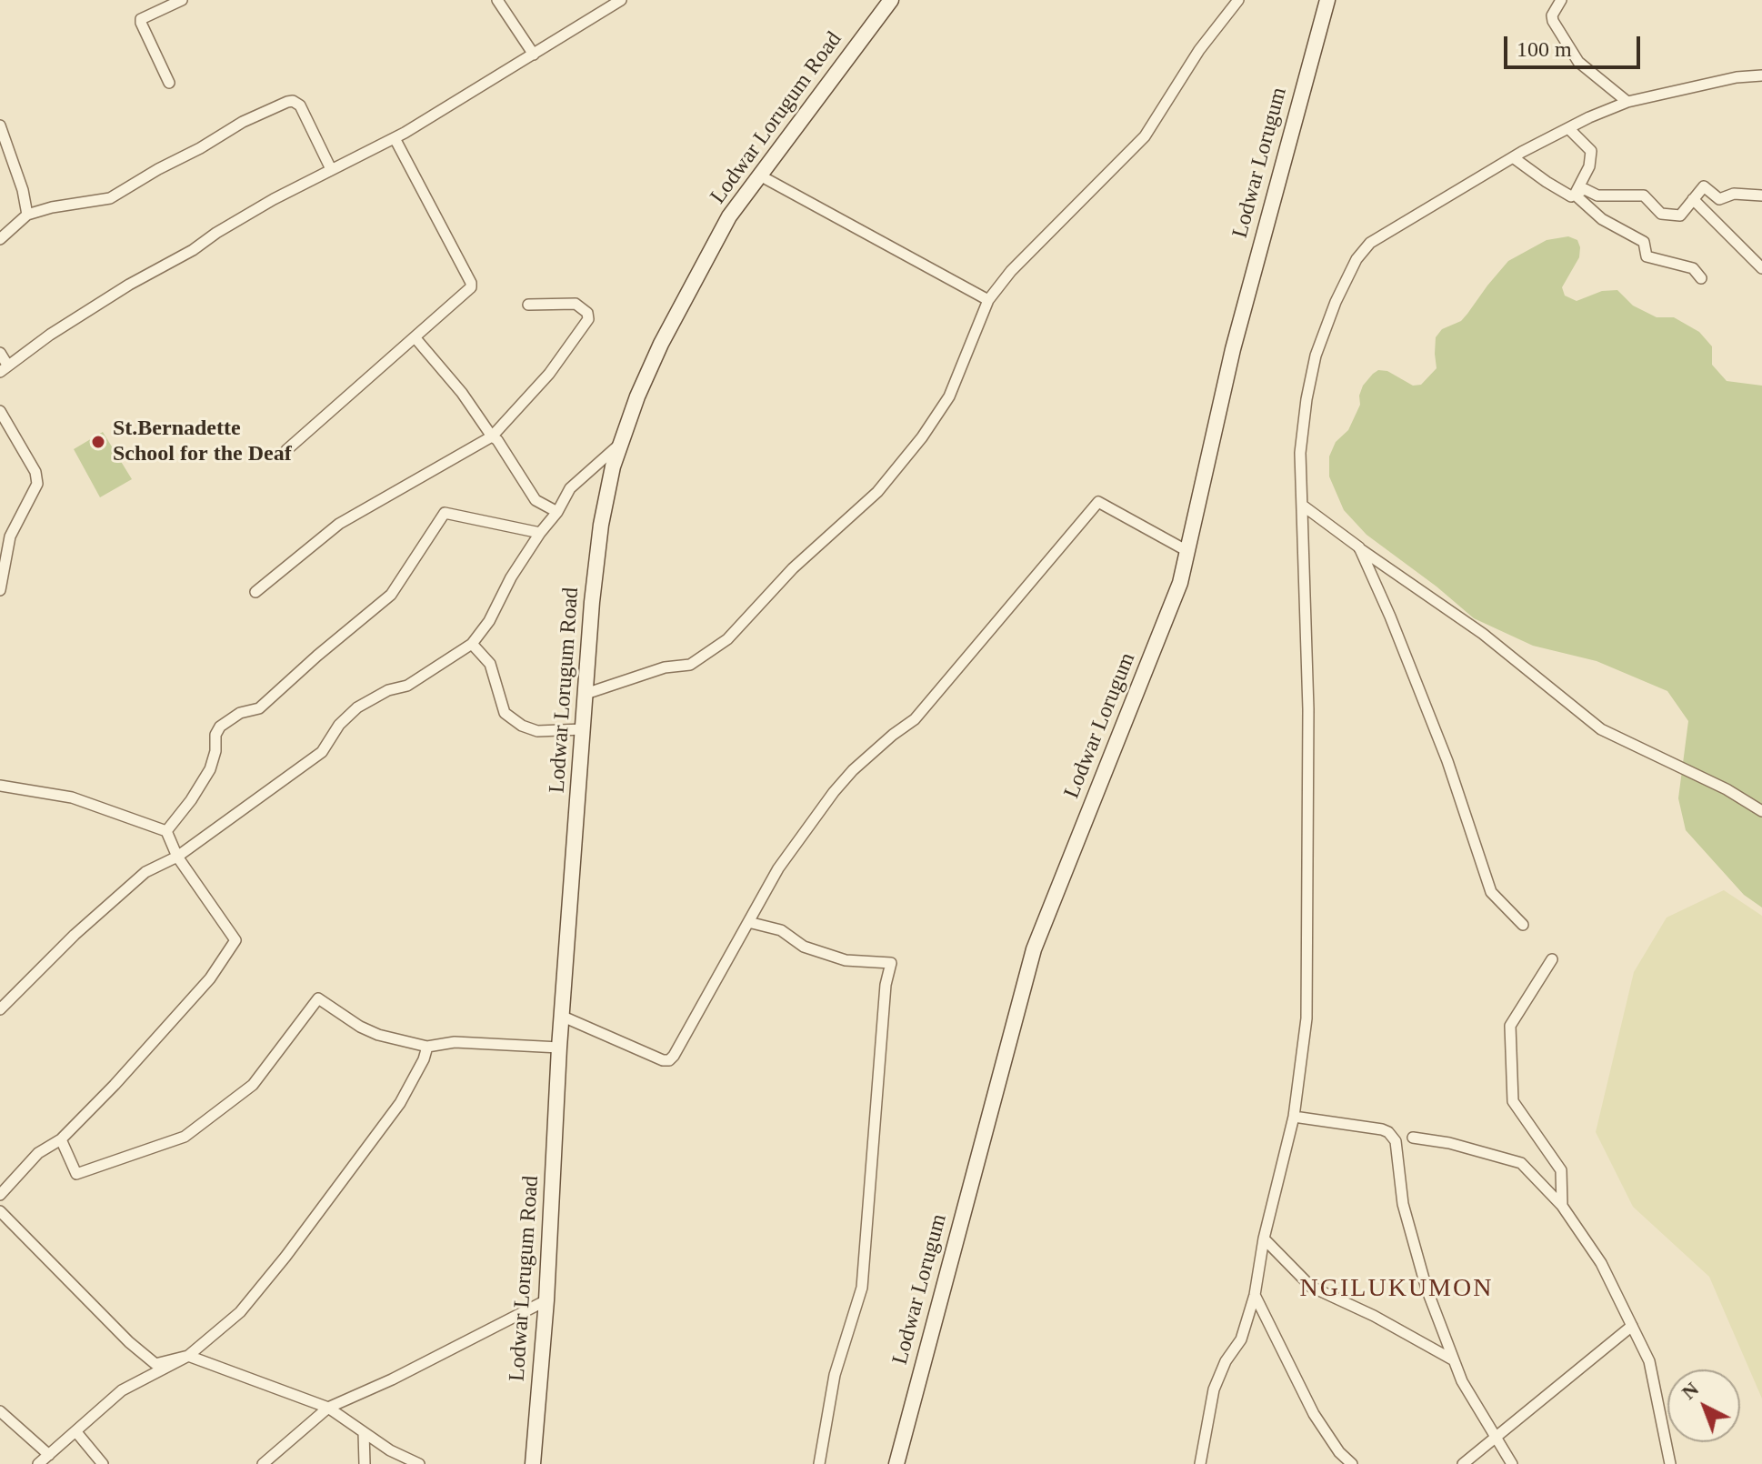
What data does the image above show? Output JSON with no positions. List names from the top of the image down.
{
  "streets": {
    "main road": ["Lodwar Lorugum Road", "Lodwar Lorugum"]
  },
  "districts": ["NGILUKUMON"],
  "places": ["St.Bernadette School for the Deaf"],
  "scale_bar": "100 m",
  "north": "top left"
}
